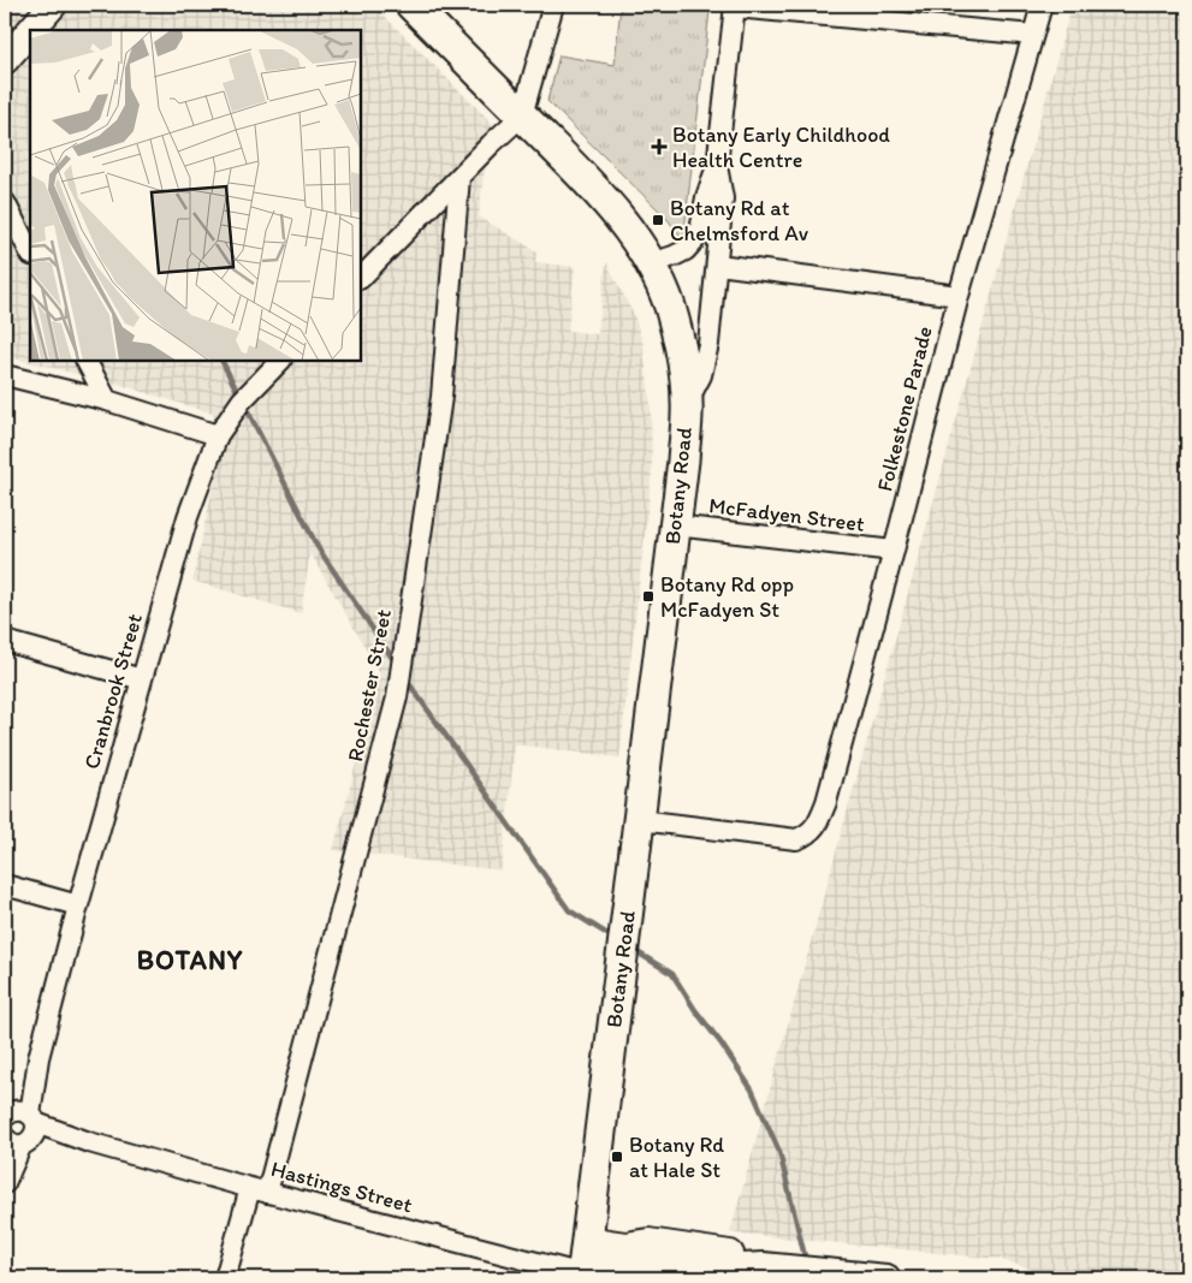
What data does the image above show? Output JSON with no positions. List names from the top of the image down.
{
  "streets": {
    "main road": ["Botany Road"],
    "street": [
      "Folkestone Parade",
      "McFadyen Street",
      "Rochester Street",
      "Cranbrook Street",
      "Hastings Street"
    ]
  },
  "crossings": [
    ["Folkestone Parade", "Botany Road"],
    ["Folkestone Parade", "McFadyen Street"],
    ["Botany Road", "McFadyen Street"],
    ["Botany Road", "Hastings Street"],
    ["Rochester Street", "Hastings Street"],
    ["Cranbrook Street", "Hastings Street"]
  ],
  "districts": ["BOTANY"],
  "places": {
    "health": ["Botany Early Childhood Health Centre"],
    "transit": ["Botany Rd at Chelmsford Av", "Botany Rd opp McFadyen St", "Botany Rd at Hale St"]
  }
}
